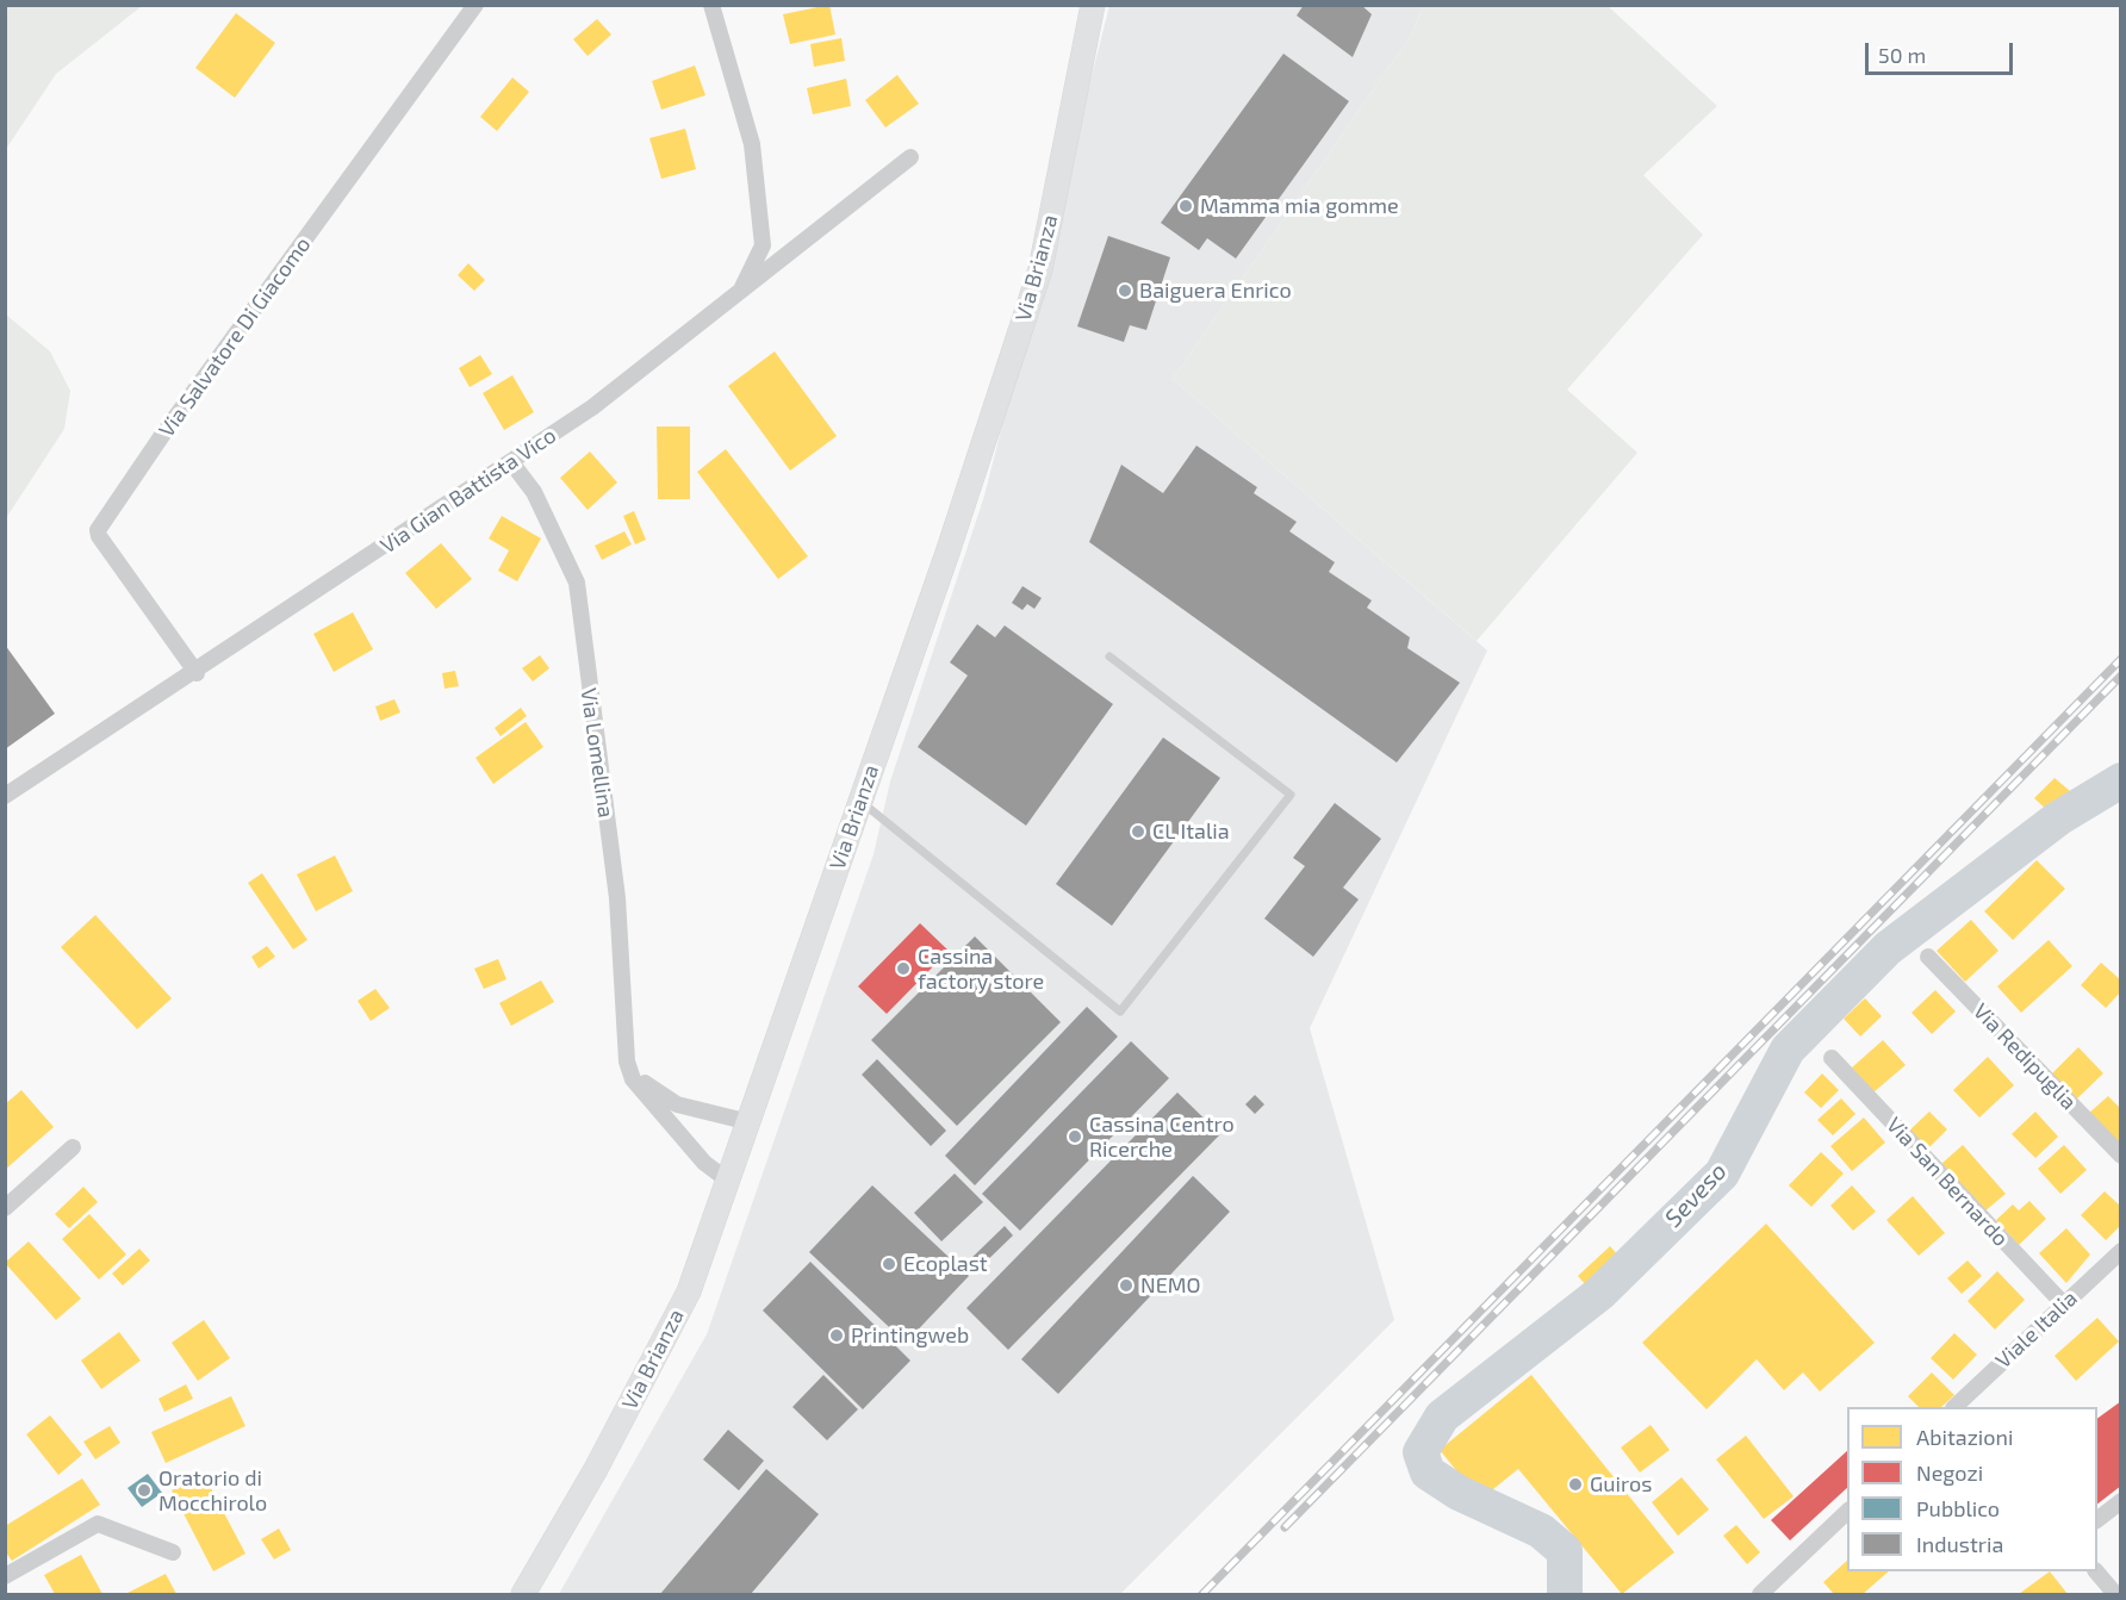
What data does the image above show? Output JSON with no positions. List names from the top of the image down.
{
  "streets": {
    "street": [
      "Via Brianza",
      "Via Salvatore Di Giacomo",
      "Via Gian Battista Vico",
      "Via Lomellina",
      "Via Redipuglia",
      "Via San Bernardo",
      "Viale Italia"
    ]
  },
  "crossings": [
    ["Via Brianza", "Via Lomellina"],
    ["Via Salvatore Di Giacomo", "Via Gian Battista Vico"],
    ["Via Gian Battista Vico", "Via Lomellina"],
    ["Via San Bernardo", "Viale Italia"]
  ],
  "water": ["Seveso"],
  "places": [
    "Mamma mia gomme",
    "Baiguera Enrico",
    "CL Italia",
    "Cassina factory store",
    "Cassina Centro Ricerche",
    "Ecoplast",
    "NEMO",
    "Printingweb",
    "Guiros",
    "Oratorio di Mocchirolo"
  ],
  "legend": [
    "Abitazioni",
    "Negozi",
    "Pubblico",
    "Industria"
  ],
  "scale_bar": "50 m"
}
